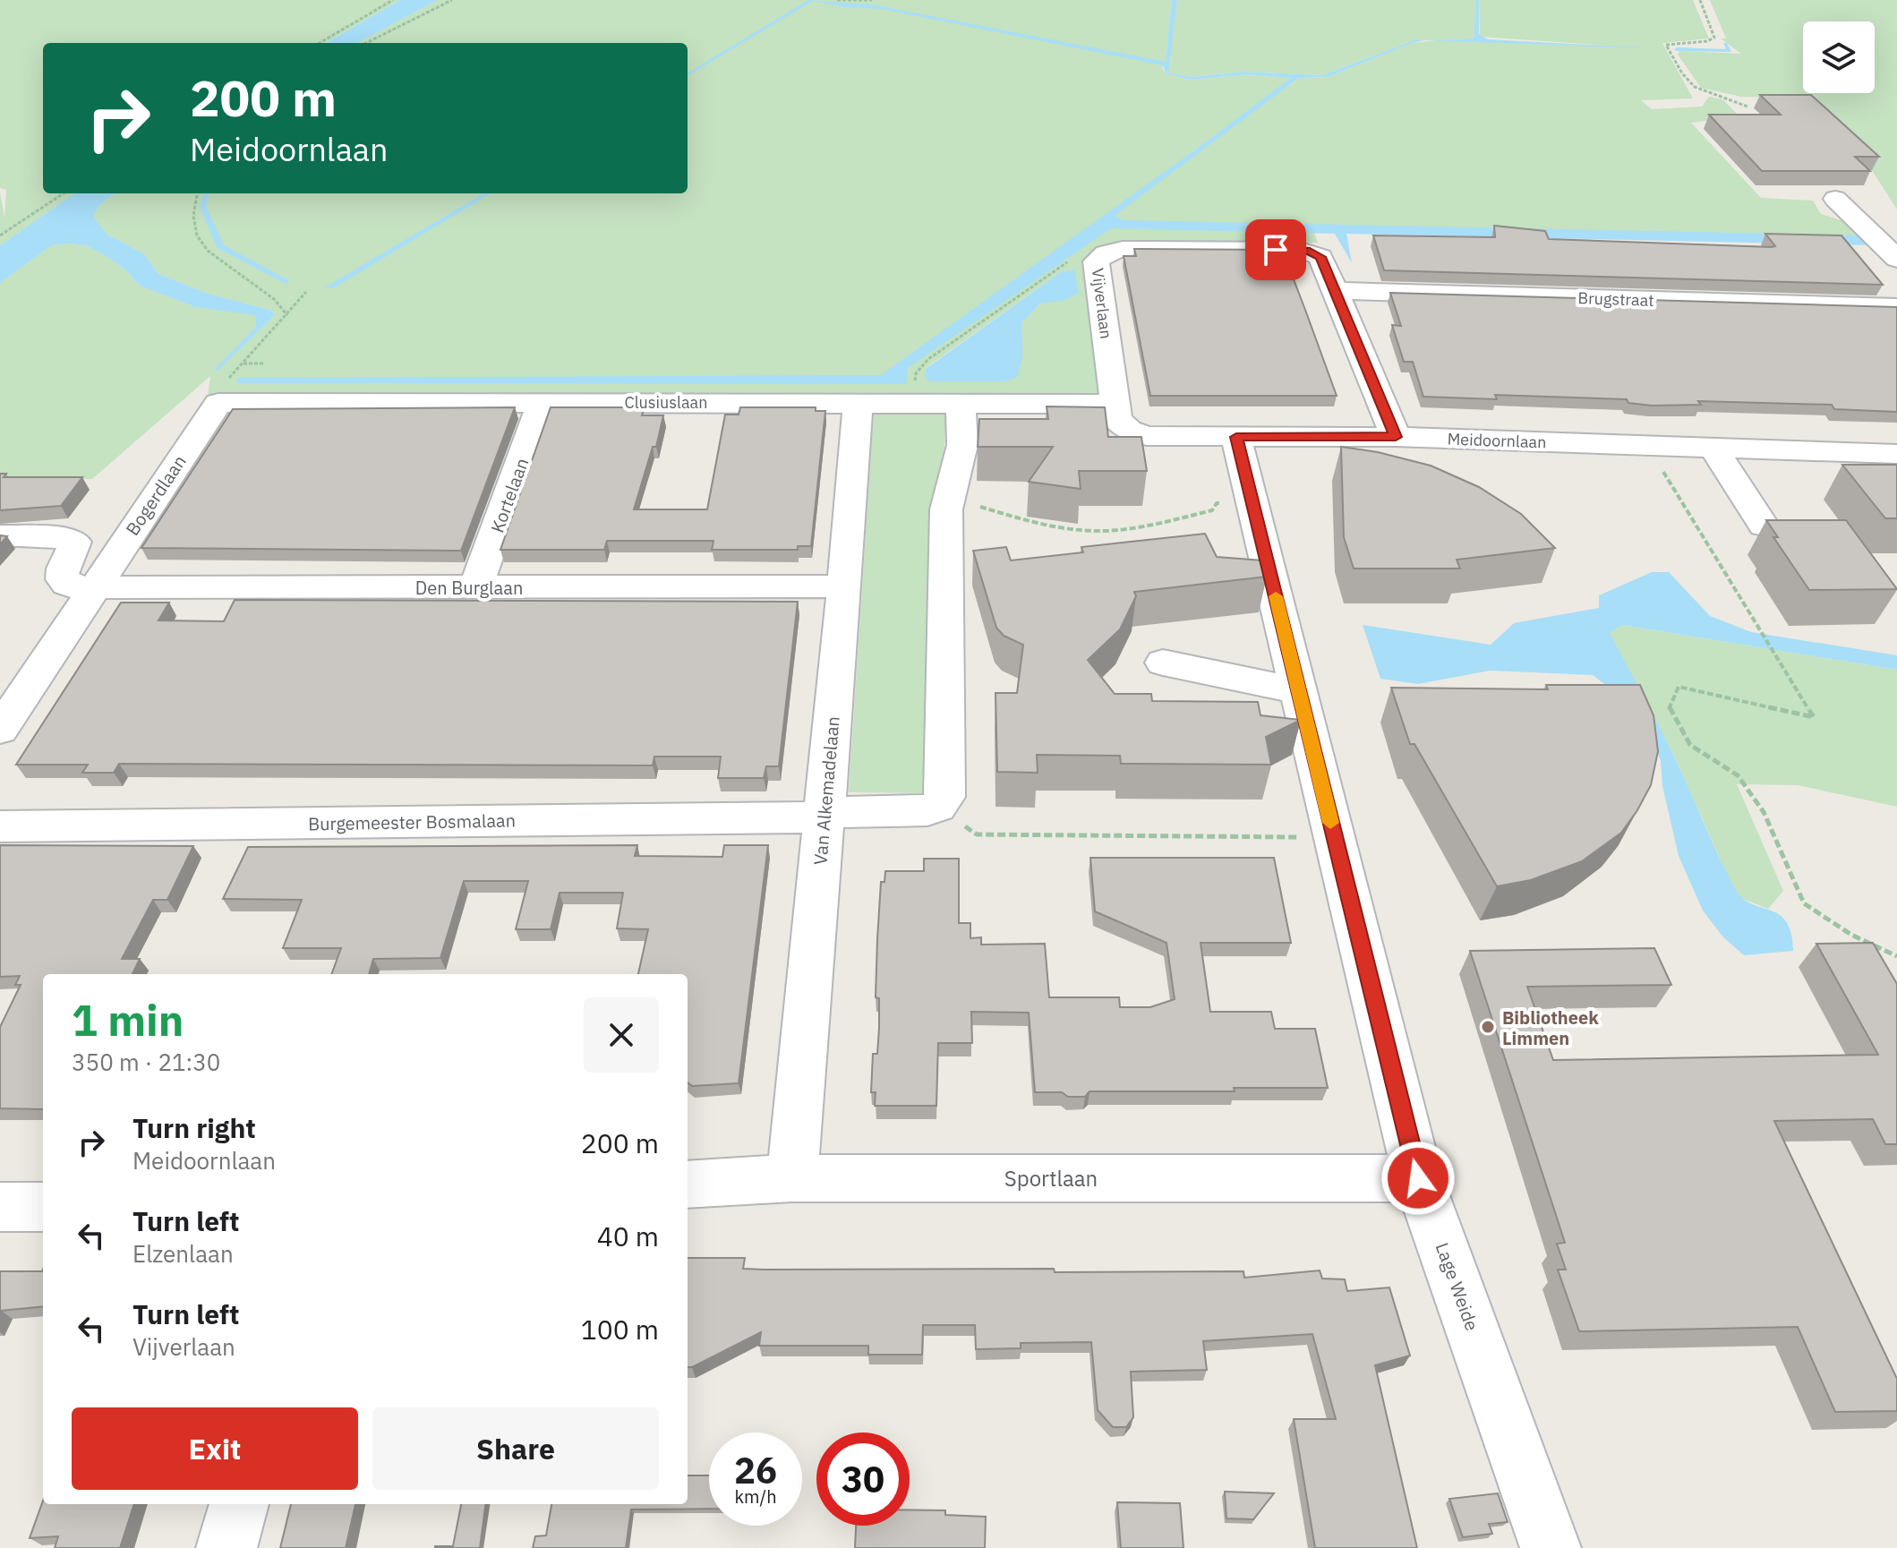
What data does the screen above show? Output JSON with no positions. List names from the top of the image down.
{
  "streets": {
    "street": [
      "Brugstraat",
      "Vijverlaan",
      "Clusiuslaan",
      "Meidoornlaan",
      "Bogerdlaan",
      "Kortelaan",
      "Den Burglaan",
      "Van Alkemadelaan",
      "Burgemeester Bosmalaan",
      "Sportlaan",
      "Lage Weide"
    ]
  },
  "crossings": [
    ["Brugstraat", "Vijverlaan"],
    ["Vijverlaan", "Clusiuslaan"],
    ["Vijverlaan", "Meidoornlaan"],
    ["Clusiuslaan", "Meidoornlaan"],
    ["Clusiuslaan", "Bogerdlaan"],
    ["Clusiuslaan", "Kortelaan"],
    ["Clusiuslaan", "Van Alkemadelaan"],
    ["Meidoornlaan", "Lage Weide"],
    ["Bogerdlaan", "Den Burglaan"],
    ["Kortelaan", "Den Burglaan"],
    ["Den Burglaan", "Van Alkemadelaan"],
    ["Van Alkemadelaan", "Burgemeester Bosmalaan"],
    ["Van Alkemadelaan", "Sportlaan"],
    ["Sportlaan", "Lage Weide"]
  ],
  "places": ["Bibliotheek Limmen"],
  "page": {
    "turn": ["200 m", "Meidoornlaan"],
    "heading": ["1 min", "350 m · 21:30"],
    "list": [
      {
        "name": "Turn right",
        "note": "Meidoornlaan",
        "value": "200 m"
      },
      {
        "name": "Turn left",
        "note": "Elzenlaan",
        "value": "40 m"
      },
      {
        "name": "Turn left",
        "note": "Vijverlaan",
        "value": "100 m"
      }
    ],
    "buttons": ["Exit", "Share"],
    "speed": "26 km/h",
    "limit": "30"
  }
}
